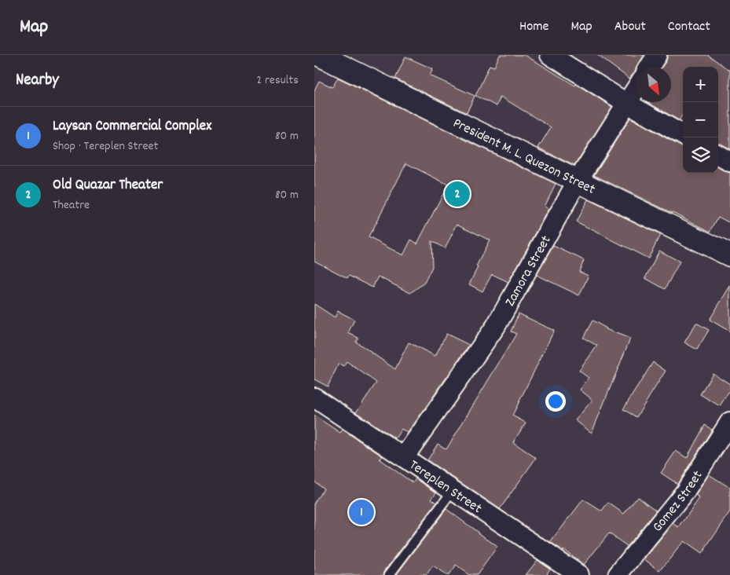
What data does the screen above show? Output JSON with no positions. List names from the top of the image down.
{
  "streets": {
    "main road": ["President M. L. Quezon Street"],
    "street": ["Zamora Street", "Tereplen Street", "Gomez Street"]
  },
  "crossings": [
    ["President M. L. Quezon Street", "Zamora Street"],
    ["Zamora Street", "Tereplen Street"]
  ],
  "north": "bottom right",
  "page": {
    "header": "Map",
    "nav": [
      "Home",
      "Map",
      "About",
      "Contact"
    ],
    "heading": ["Nearby", "2 results"],
    "map_buttons": ["+", "−"],
    "list": [
      {
        "mark": "1",
        "name": "Laysan Commercial Complex",
        "note": "Shop · Tereplen Street",
        "value": "80 m"
      },
      {
        "mark": "2",
        "name": "Old Quazar Theater",
        "note": "Theatre",
        "value": "80 m"
      }
    ],
    "pins": ["2", "1"]
  }
}
